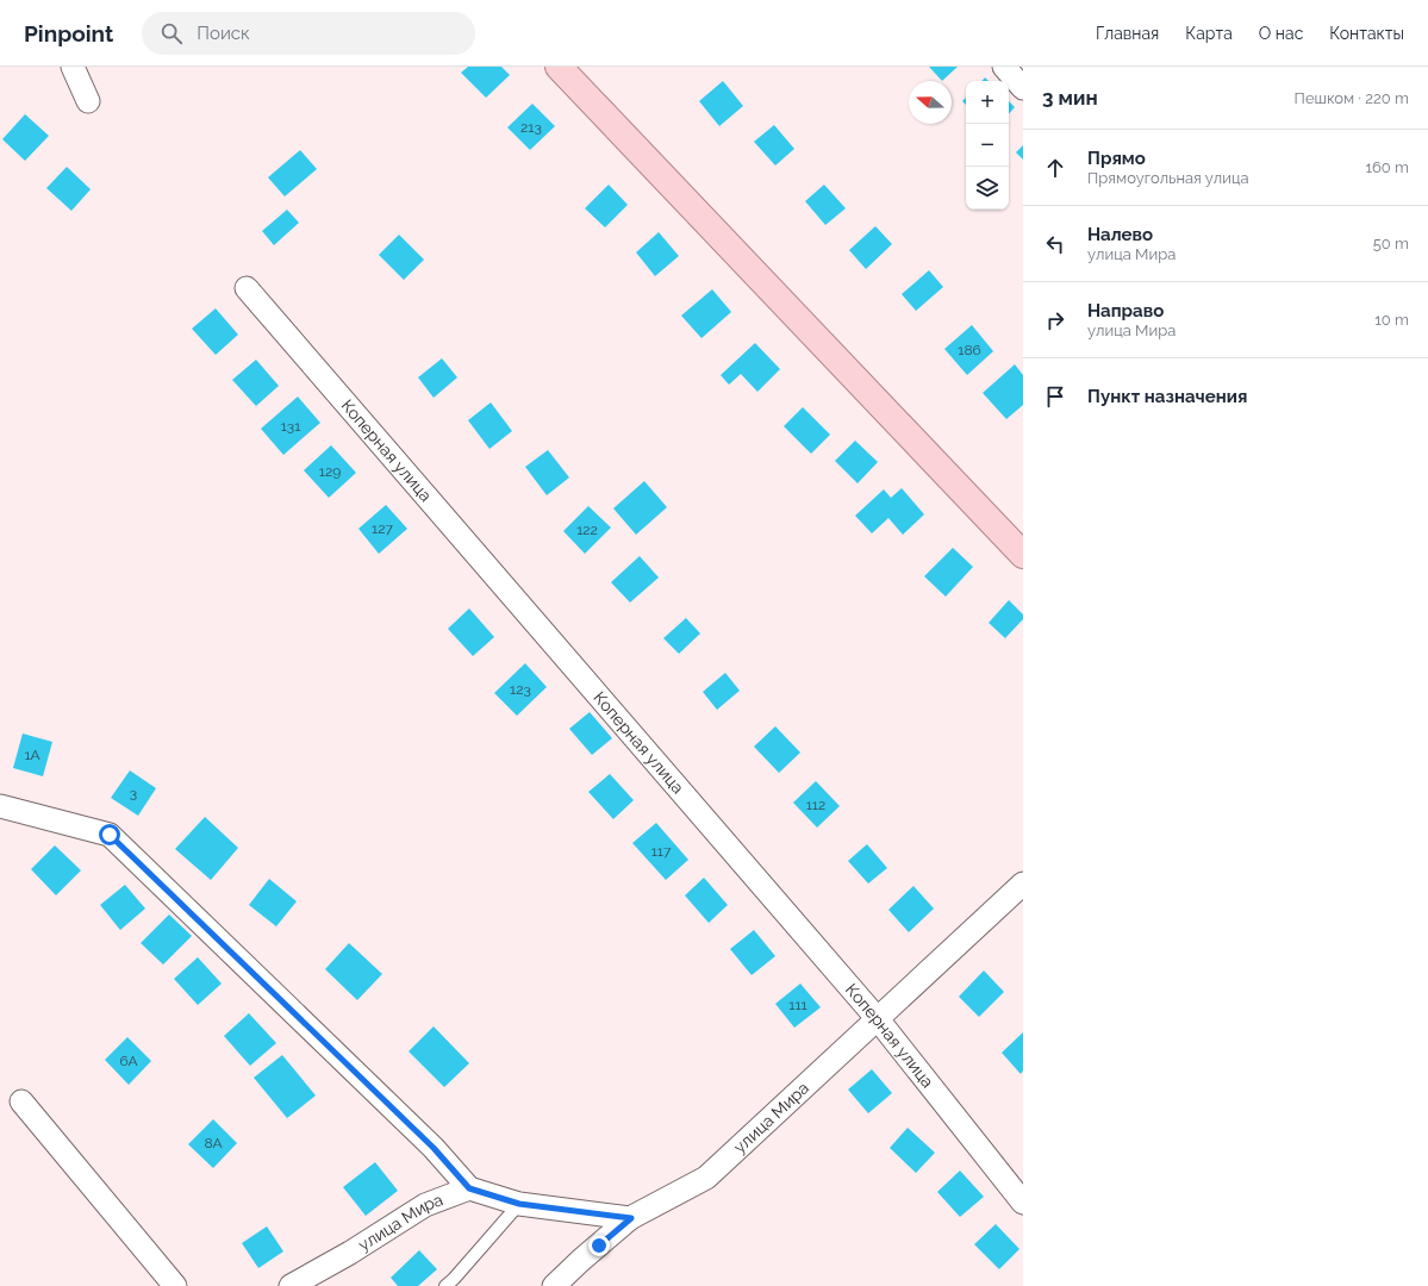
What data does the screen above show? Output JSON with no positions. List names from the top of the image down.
{
  "streets": {
    "street": ["Коперная улица", "улица Мира"]
  },
  "crossings": [
    ["Коперная улица", "улица Мира"]
  ],
  "house_numbers": [
    "213",
    "186",
    "131",
    "129",
    "127",
    "122",
    "123",
    "1А",
    "3",
    "112",
    "117",
    "111",
    "6А",
    "8А"
  ],
  "north": "left",
  "page": {
    "header": "Pinpoint",
    "search": "Поиск",
    "nav": [
      "Главная",
      "Карта",
      "О нас",
      "Контакты"
    ],
    "heading": ["3 мин", "Пешком · 220 m"],
    "map_buttons": ["+", "−"],
    "list": [
      ["Прямо", "Прямоугольная улица", "160 m"],
      ["Налево", "улица Мира", "50 m"],
      ["Направо", "улица Мира", "10 m"],
      "Пункт назначения"
    ]
  }
}
